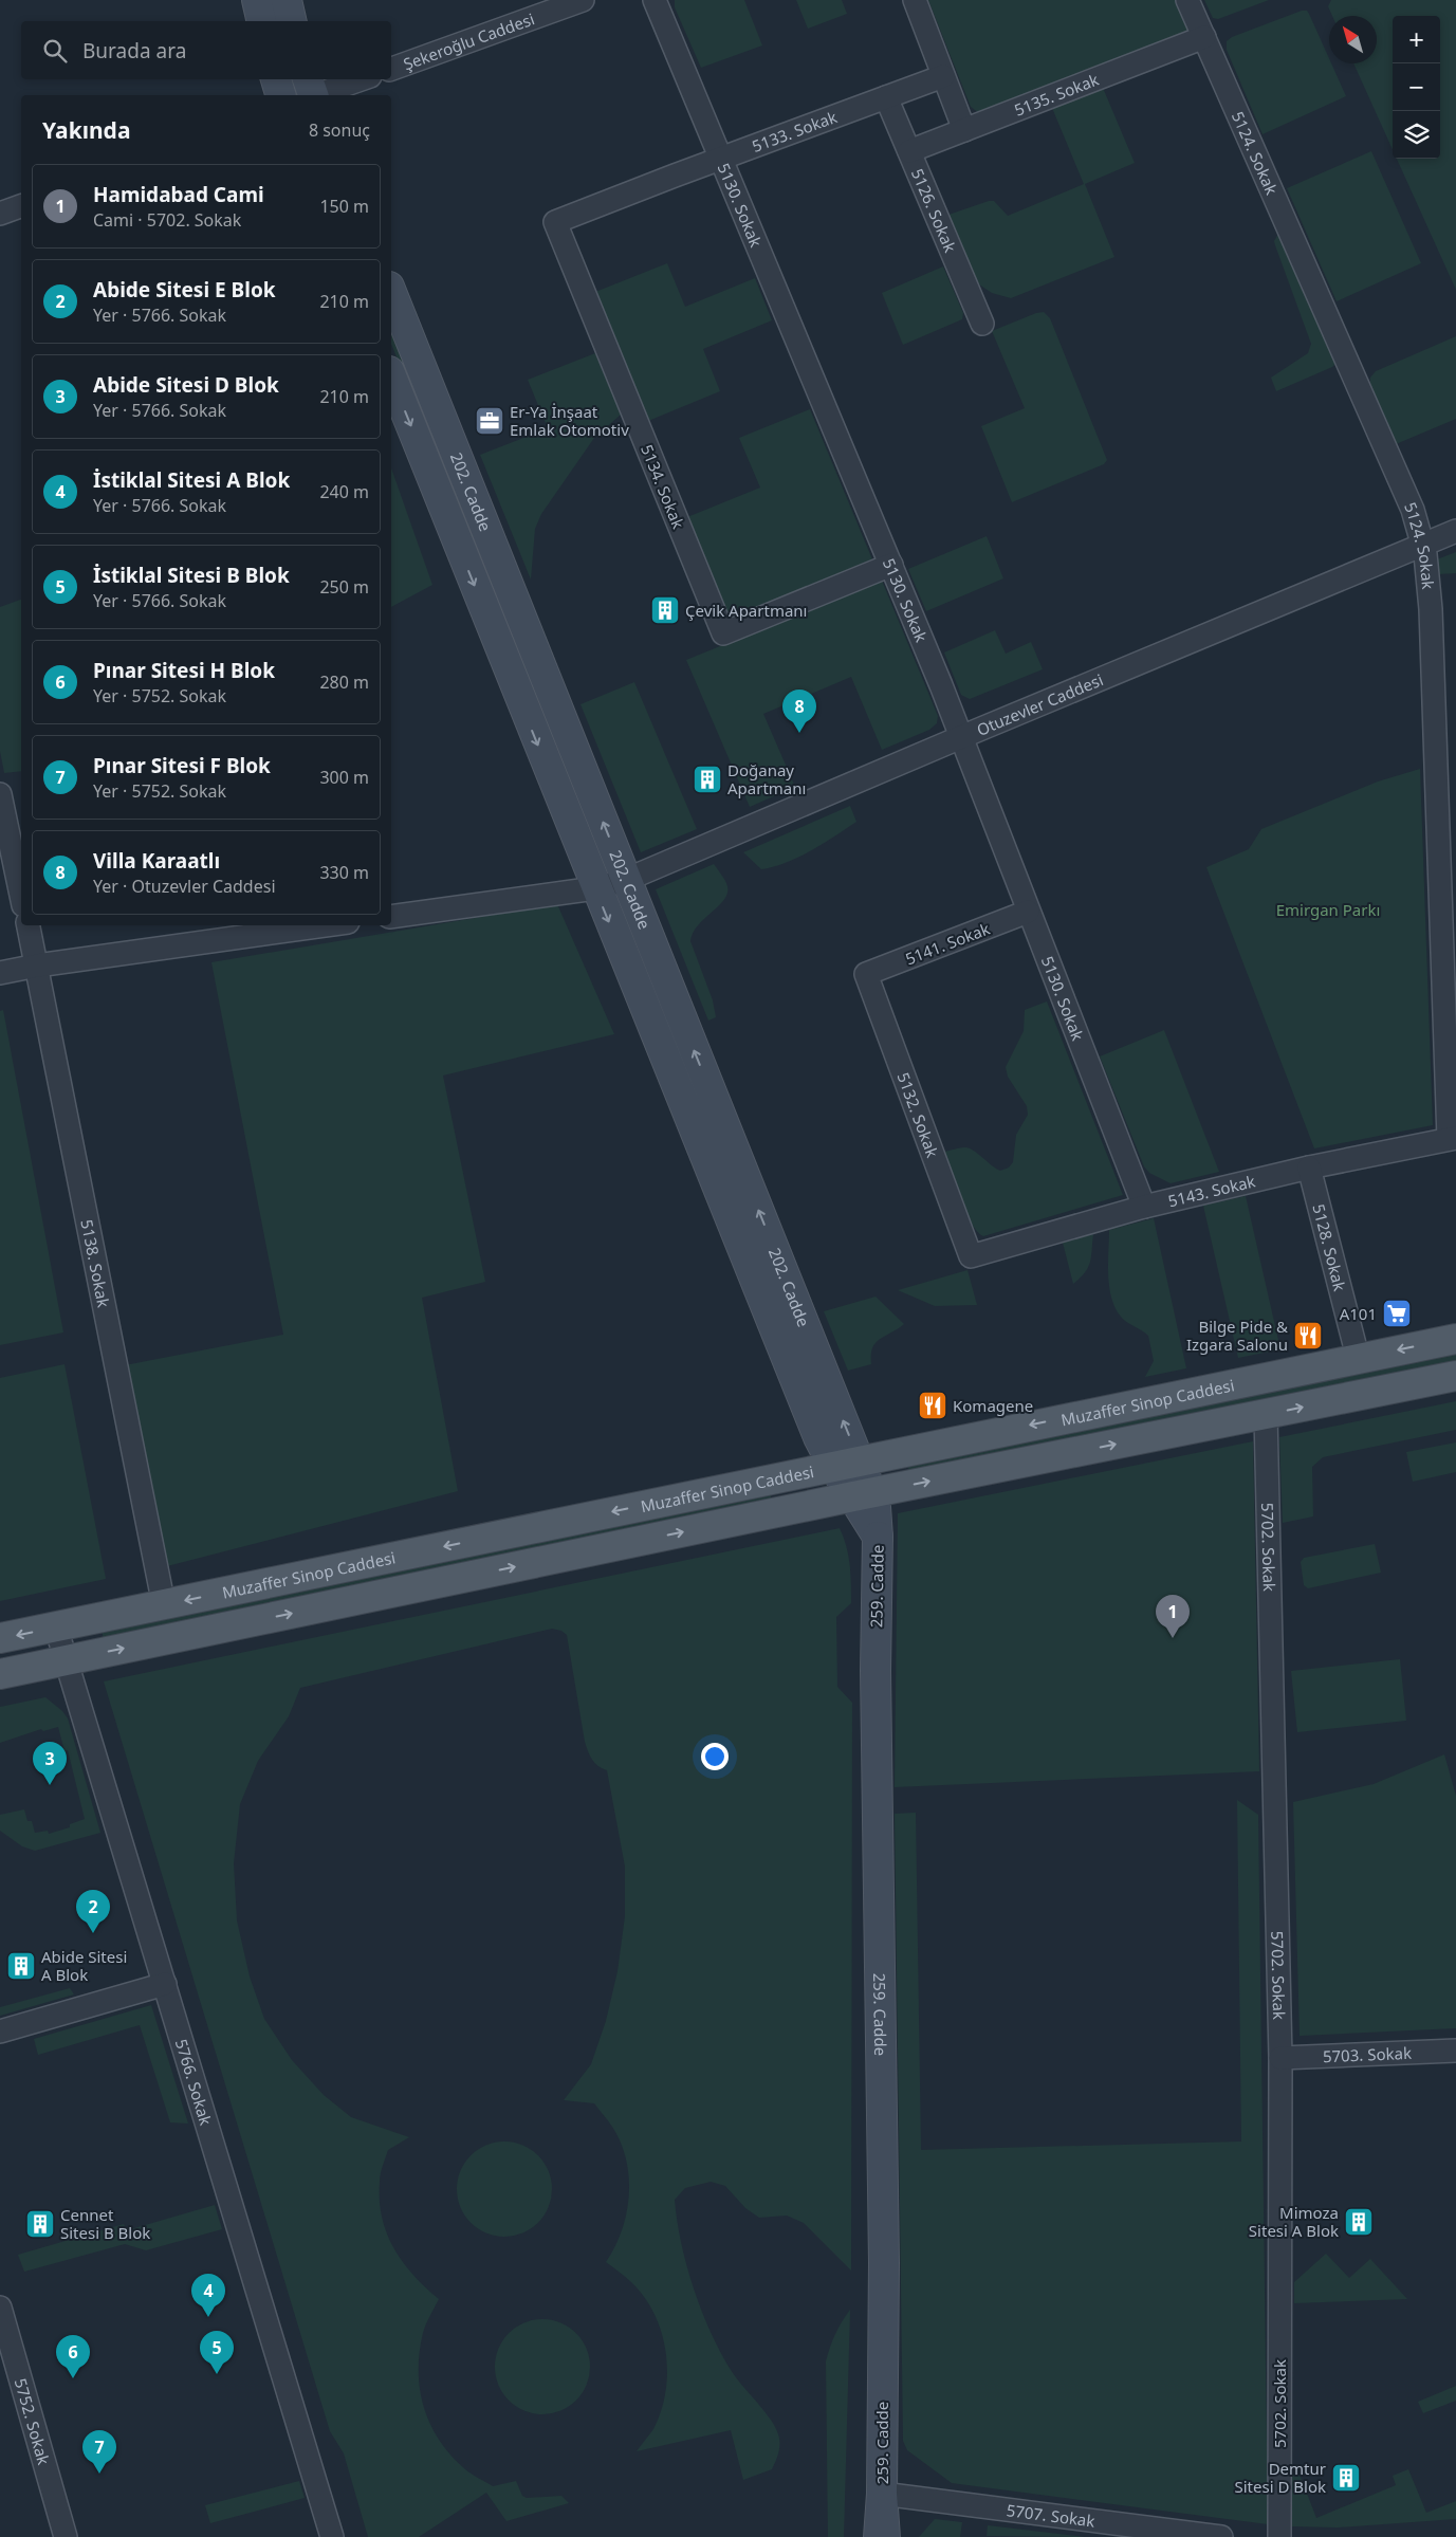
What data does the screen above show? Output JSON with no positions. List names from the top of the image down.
{
  "streets": {
    "main road": ["202. Cadde", "Muzaffer Sinop Caddesi", "259. Cadde"],
    "street": [
      "Şekeroğlu Caddesi",
      "5135. Sokak",
      "5133. Sokak",
      "5124. Sokak",
      "5130. Sokak",
      "5126. Sokak",
      "5134. Sokak",
      "Otuzevler Caddesi",
      "5141. Sokak",
      "5132. Sokak",
      "5143. Sokak",
      "5128. Sokak",
      "5138. Sokak",
      "5702. Sokak",
      "5703. Sokak",
      "5766. Sokak",
      "5752. Sokak",
      "5707. Sokak"
    ]
  },
  "crossings": [
    ["5135. Sokak", "5124. Sokak"],
    ["5135. Sokak", "5126. Sokak"],
    ["5133. Sokak", "5130. Sokak"],
    ["5133. Sokak", "5126. Sokak"],
    ["5133. Sokak", "5134. Sokak"],
    ["5124. Sokak", "Otuzevler Caddesi"],
    ["5124. Sokak", "5143. Sokak"],
    ["5130. Sokak", "5134. Sokak"],
    ["5130. Sokak", "Otuzevler Caddesi"],
    ["5130. Sokak", "5141. Sokak"],
    ["5130. Sokak", "5143. Sokak"],
    ["202. Cadde", "Otuzevler Caddesi"],
    ["202. Cadde", "Muzaffer Sinop Caddesi"],
    ["202. Cadde", "259. Cadde"],
    ["5141. Sokak", "5132. Sokak"],
    ["5132. Sokak", "5143. Sokak"],
    ["5143. Sokak", "5128. Sokak"],
    ["5128. Sokak", "Muzaffer Sinop Caddesi"],
    ["5138. Sokak", "Muzaffer Sinop Caddesi"],
    ["Muzaffer Sinop Caddesi", "5766. Sokak"],
    ["5702. Sokak", "5703. Sokak"],
    ["259. Cadde", "5707. Sokak"]
  ],
  "parks": ["Emirgan Parkı"],
  "places": {
    "office": ["Er-Ya İnşaat Emlak Otomotiv"],
    "building": [
      "Çevik Apartmanı",
      "Doğanay Apartmanı",
      "Abide Sitesi A Blok",
      "Mimoza Sitesi A Blok",
      "Cennet Sitesi B Blok",
      "Demtur Sitesi D Blok"
    ],
    "supermarket": ["A101"],
    "restaurant": ["Bilge Pide & Izgara Salonu", "Komagene"]
  },
  "north": "top left",
  "page": {
    "map_buttons": ["+", "−"],
    "search": "Burada ara",
    "heading": ["Yakında", "8 sonuç"],
    "list": [
      {
        "mark": "1",
        "name": "Hamidabad Cami",
        "note": "Cami · 5702. Sokak",
        "value": "150 m"
      },
      {
        "mark": "2",
        "name": "Abide Sitesi E Blok",
        "note": "Yer · 5766. Sokak",
        "value": "210 m"
      },
      {
        "mark": "3",
        "name": "Abide Sitesi D Blok",
        "note": "Yer · 5766. Sokak",
        "value": "210 m"
      },
      {
        "mark": "4",
        "name": "İstiklal Sitesi A Blok",
        "note": "Yer · 5766. Sokak",
        "value": "240 m"
      },
      {
        "mark": "5",
        "name": "İstiklal Sitesi B Blok",
        "note": "Yer · 5766. Sokak",
        "value": "250 m"
      },
      {
        "mark": "6",
        "name": "Pınar Sitesi H Blok",
        "note": "Yer · 5752. Sokak",
        "value": "280 m"
      },
      {
        "mark": "7",
        "name": "Pınar Sitesi F Blok",
        "note": "Yer · 5752. Sokak",
        "value": "300 m"
      },
      {
        "mark": "8",
        "name": "Villa Karaatlı",
        "note": "Yer · Otuzevler Caddesi",
        "value": "330 m"
      }
    ],
    "pins": [
      "8",
      "1",
      "3",
      "2",
      "4",
      "5",
      "6",
      "7"
    ]
  }
}
